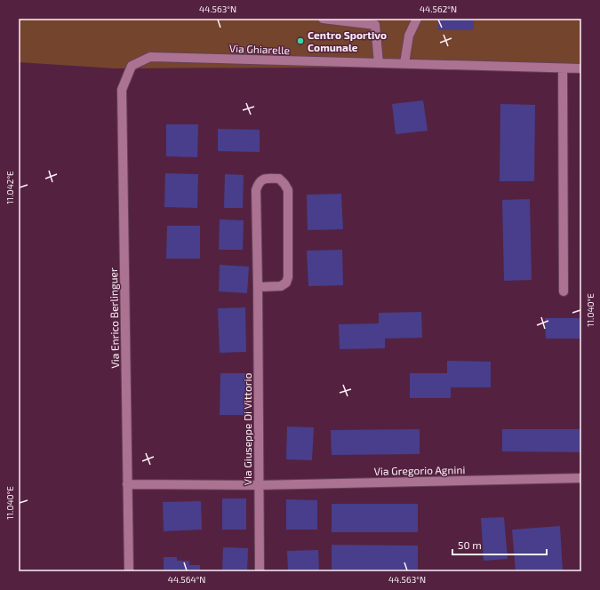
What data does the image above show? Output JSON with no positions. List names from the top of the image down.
{
  "streets": {
    "street": [
      "Via Ghiarelle",
      "Via Enrico Berlinguer",
      "Via Giuseppe Di Vittorio",
      "Via Gregorio Agnini"
    ]
  },
  "crossings": [
    ["Via Ghiarelle", "Via Enrico Berlinguer"],
    ["Via Enrico Berlinguer", "Via Gregorio Agnini"],
    ["Via Giuseppe Di Vittorio", "Via Gregorio Agnini"]
  ],
  "places": ["Centro Sportivo Comunale"],
  "scale_bar": "50 m",
  "coordinates": [
    "44.563°N",
    "44.562°N",
    "11.042°E",
    "11.040°E",
    "44.564°N"
  ]
}
